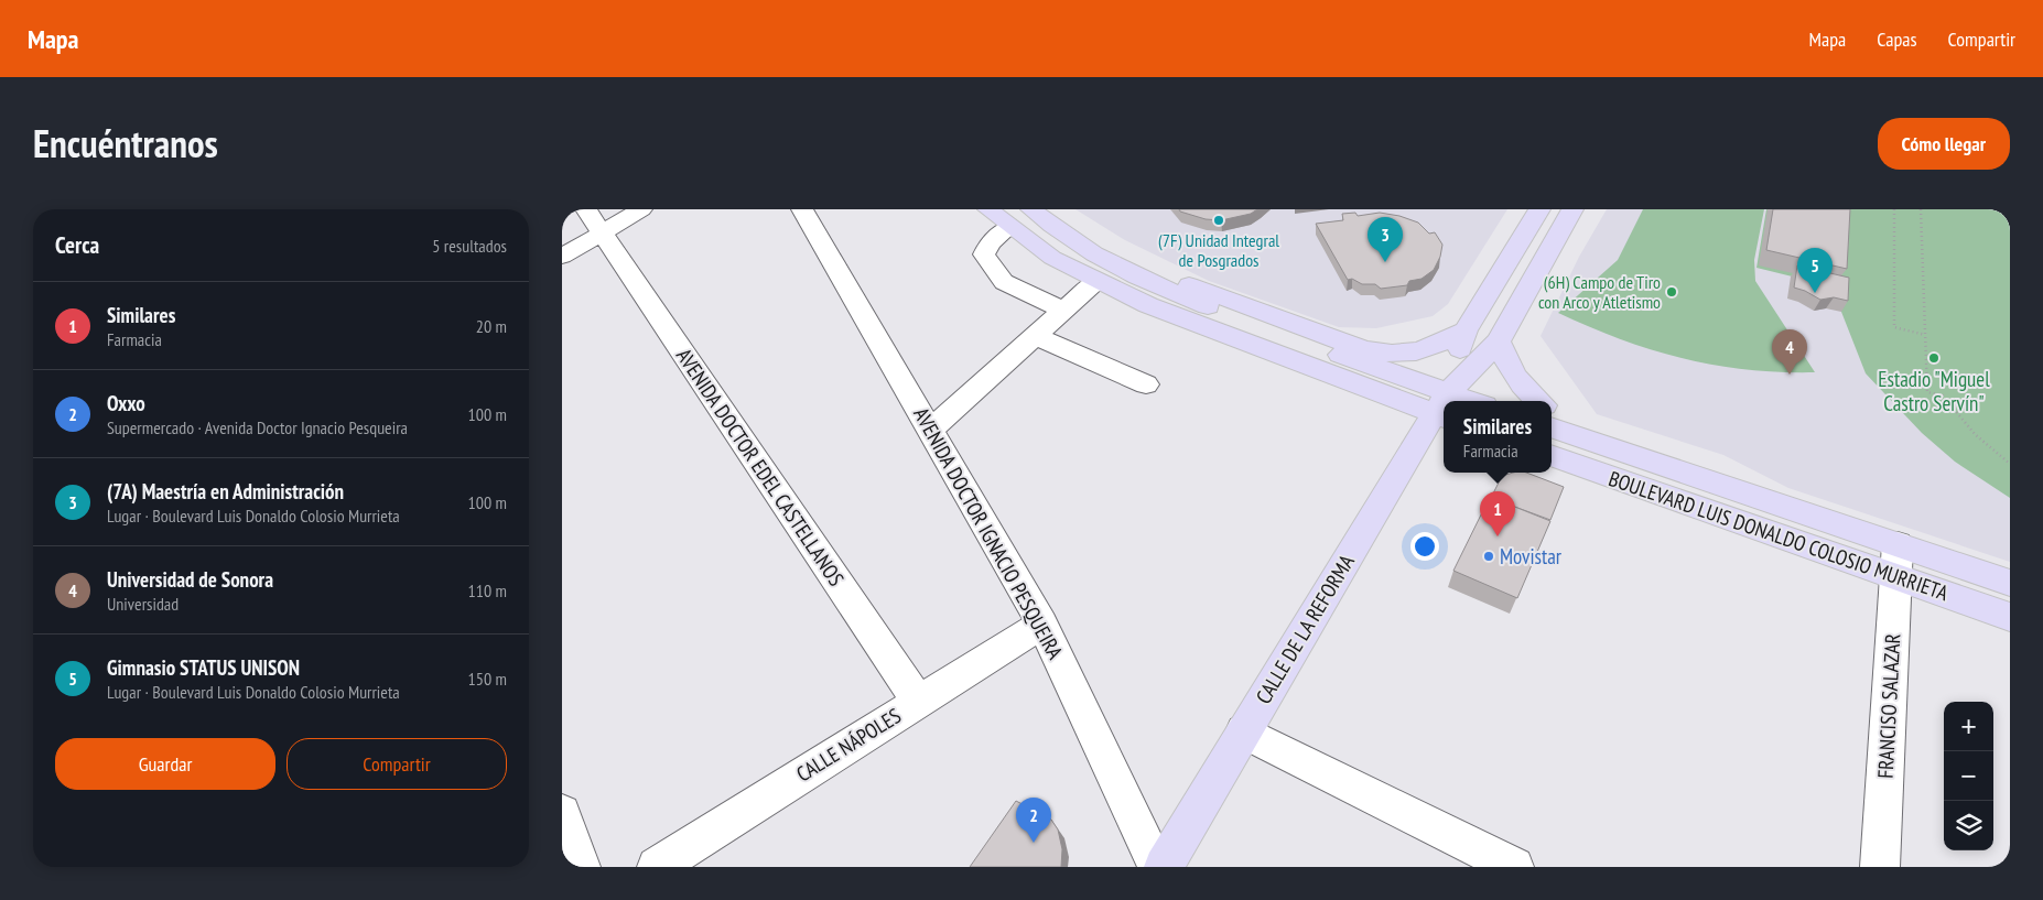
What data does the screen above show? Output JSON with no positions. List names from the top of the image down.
{
  "streets": {
    "main road": ["BOULEVARD LUIS DONALDO COLOSIO MURRIETA", "CALLE DE LA REFORMA"],
    "street": [
      "AVENIDA DOCTOR EDEL CASTELLANOS",
      "AVENIDA DOCTOR IGNACIO PESQUEIRA",
      "FRANCISO SALAZAR",
      "CALLE NÁPOLES"
    ]
  },
  "crossings": [
    ["AVENIDA DOCTOR EDEL CASTELLANOS", "CALLE NÁPOLES"],
    ["AVENIDA DOCTOR IGNACIO PESQUEIRA", "CALLE NÁPOLES"],
    ["BOULEVARD LUIS DONALDO COLOSIO MURRIETA", "FRANCISO SALAZAR"]
  ],
  "places": [
    "(7F) Unidad Integral de Posgrados",
    "(6H) Campo de Tiro con Arco y Atletismo",
    "Estadio \"Miguel Castro Servín\"",
    "Movistar"
  ],
  "page": {
    "header": "Mapa",
    "nav": ["Mapa", "Capas", "Compartir"],
    "title": "Encuéntranos",
    "buttons": [
      "Cómo llegar",
      ["Guardar", "Compartir"]
    ],
    "heading": ["Cerca", "5 resultados"],
    "pins": [
      "3",
      "5",
      "4",
      "1",
      "2"
    ],
    "list": [
      {
        "mark": "1",
        "name": "Similares",
        "note": "Farmacia",
        "value": "20 m"
      },
      {
        "mark": "2",
        "name": "Oxxo",
        "note": "Supermercado · Avenida Doctor Ignacio Pesqueira",
        "value": "100 m"
      },
      {
        "mark": "3",
        "name": "(7A) Maestría en Administración",
        "note": "Lugar · Boulevard Luis Donaldo Colosio Murrieta",
        "value": "100 m"
      },
      {
        "mark": "4",
        "name": "Universidad de Sonora",
        "note": "Universidad",
        "value": "110 m"
      },
      {
        "mark": "5",
        "name": "Gimnasio STATUS UNISON",
        "note": "Lugar · Boulevard Luis Donaldo Colosio Murrieta",
        "value": "150 m"
      }
    ],
    "popup": ["Similares", "Farmacia"],
    "map_buttons": ["+", "−"]
  }
}
